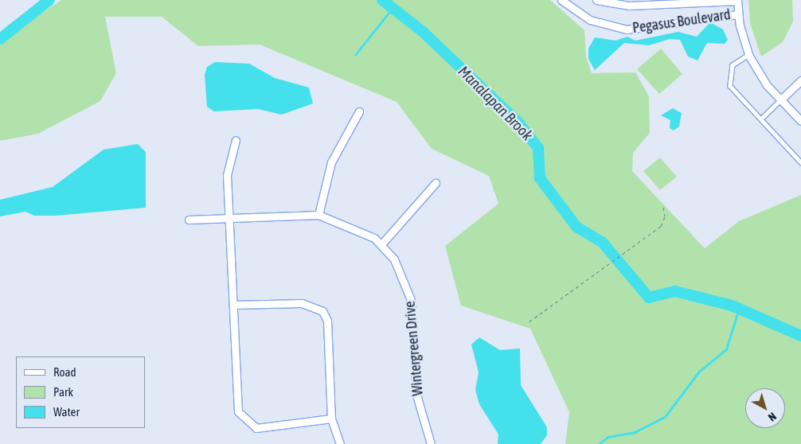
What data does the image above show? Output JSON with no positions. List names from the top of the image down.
{
  "streets": {
    "street": ["Pegasus Boulevard", "Wintergreen Drive"]
  },
  "water": ["Manalapan Brook"],
  "legend": ["Road", "Park", "Water"],
  "north": "bottom right"
}
